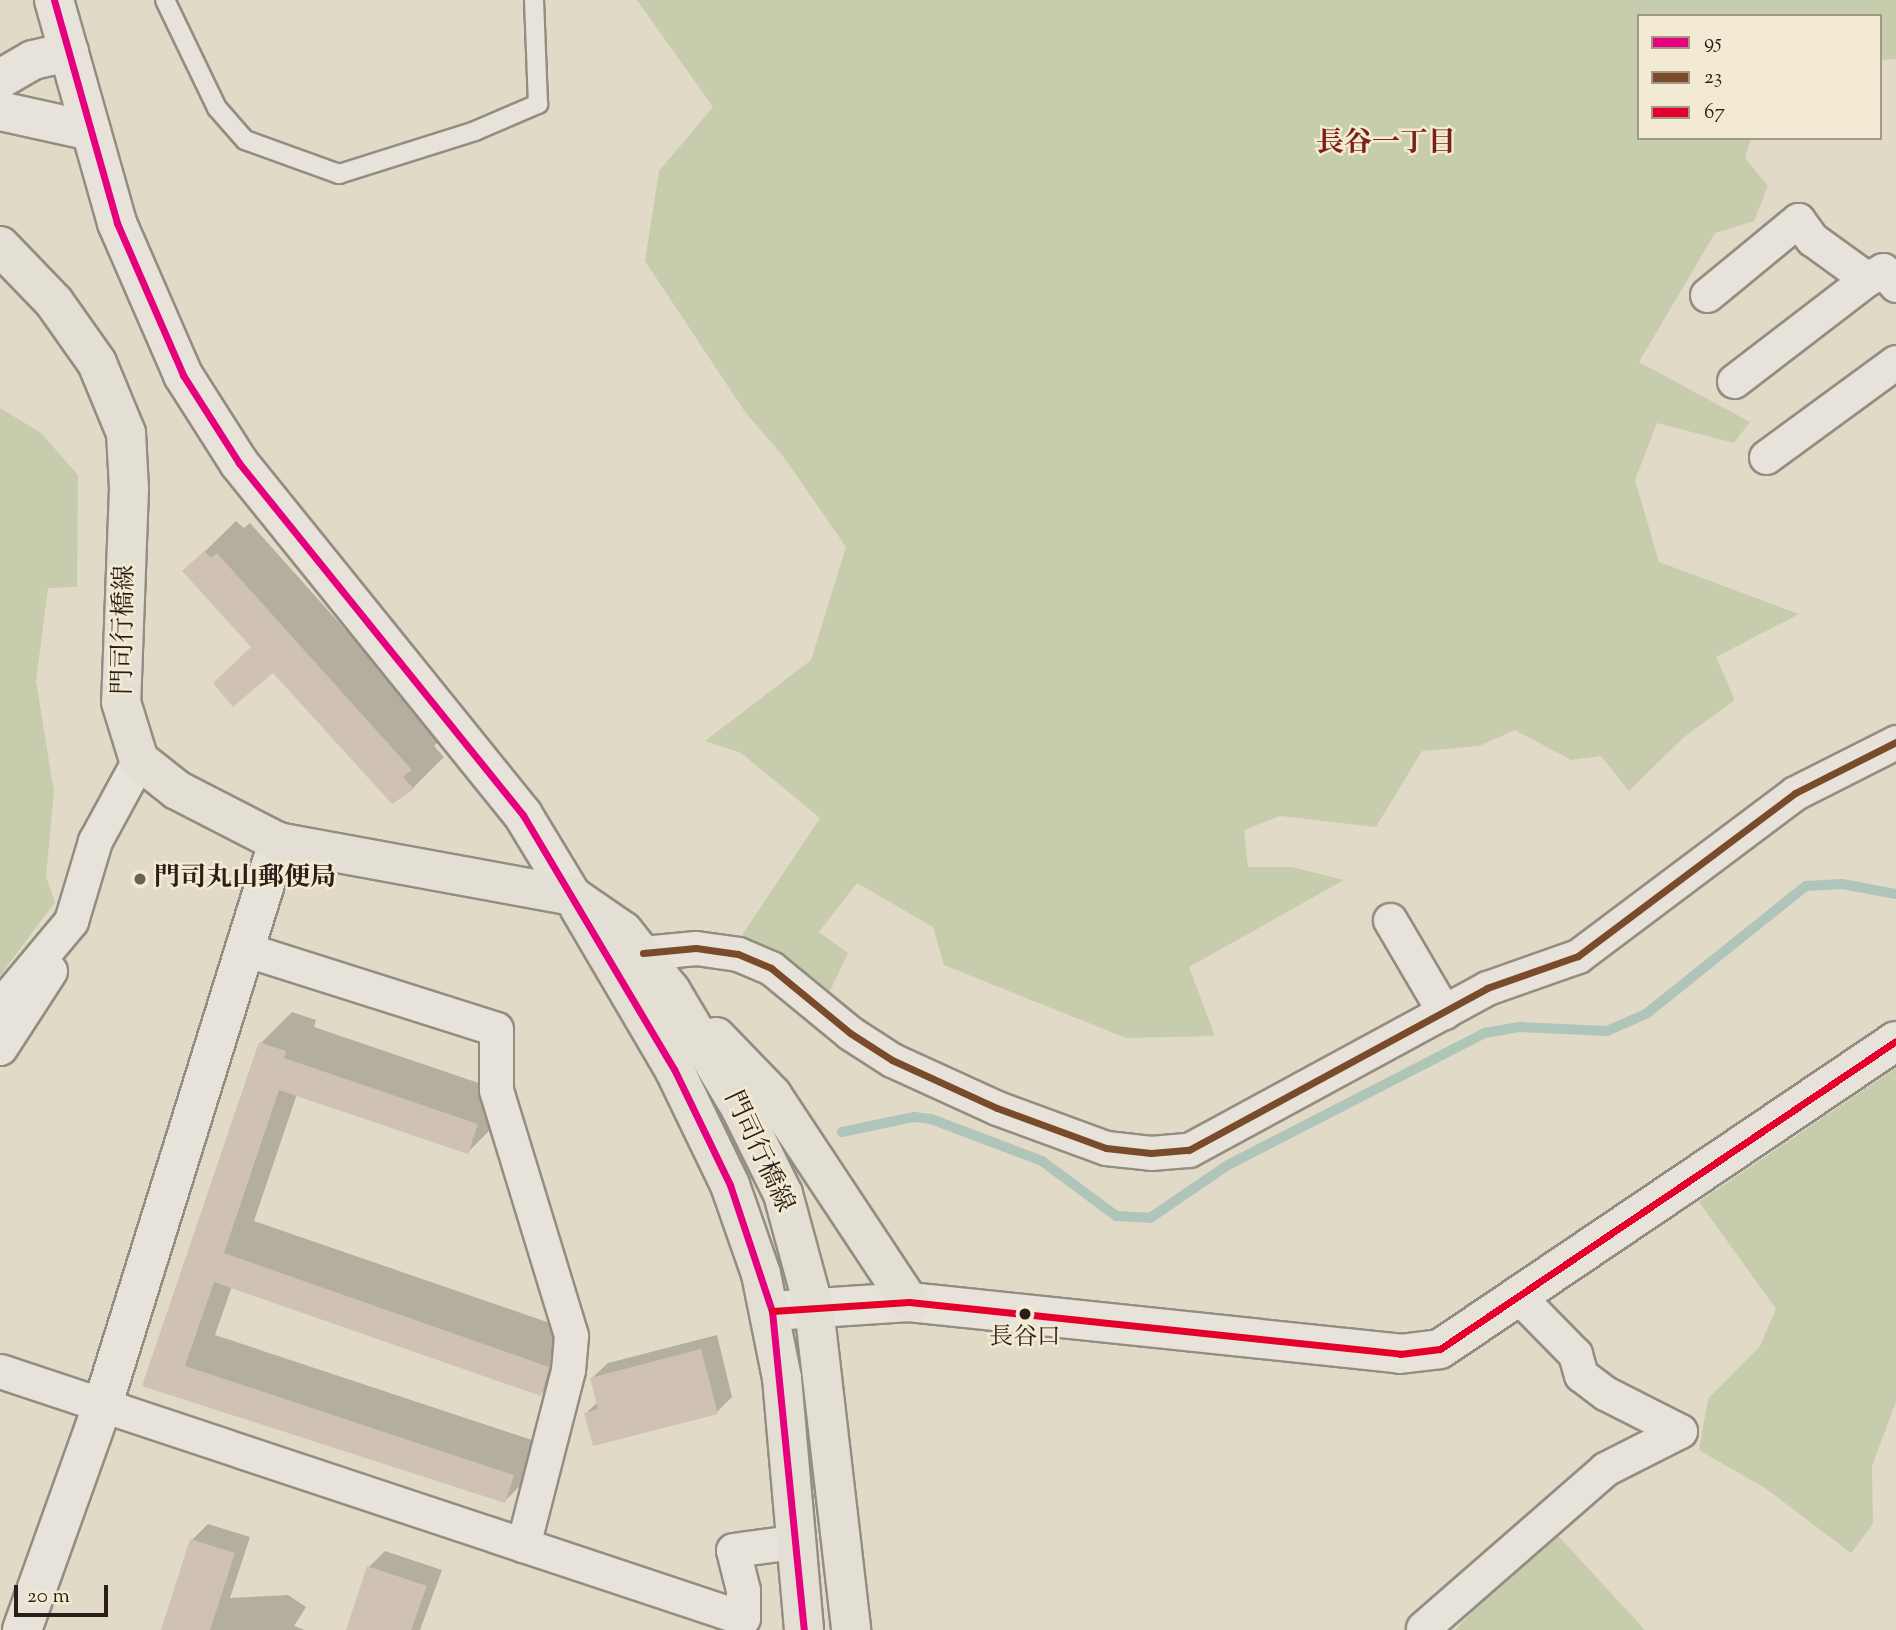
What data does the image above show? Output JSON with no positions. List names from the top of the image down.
{
  "streets": {
    "main road": ["門司行橋線"]
  },
  "districts": ["長谷一丁目"],
  "places": ["門司丸山郵便局", "長谷口"],
  "lines": ["transit line 95", "transit line 23", "transit line 67"],
  "legend": ["95", "23", "67"],
  "scale_bar": "20 m"
}
